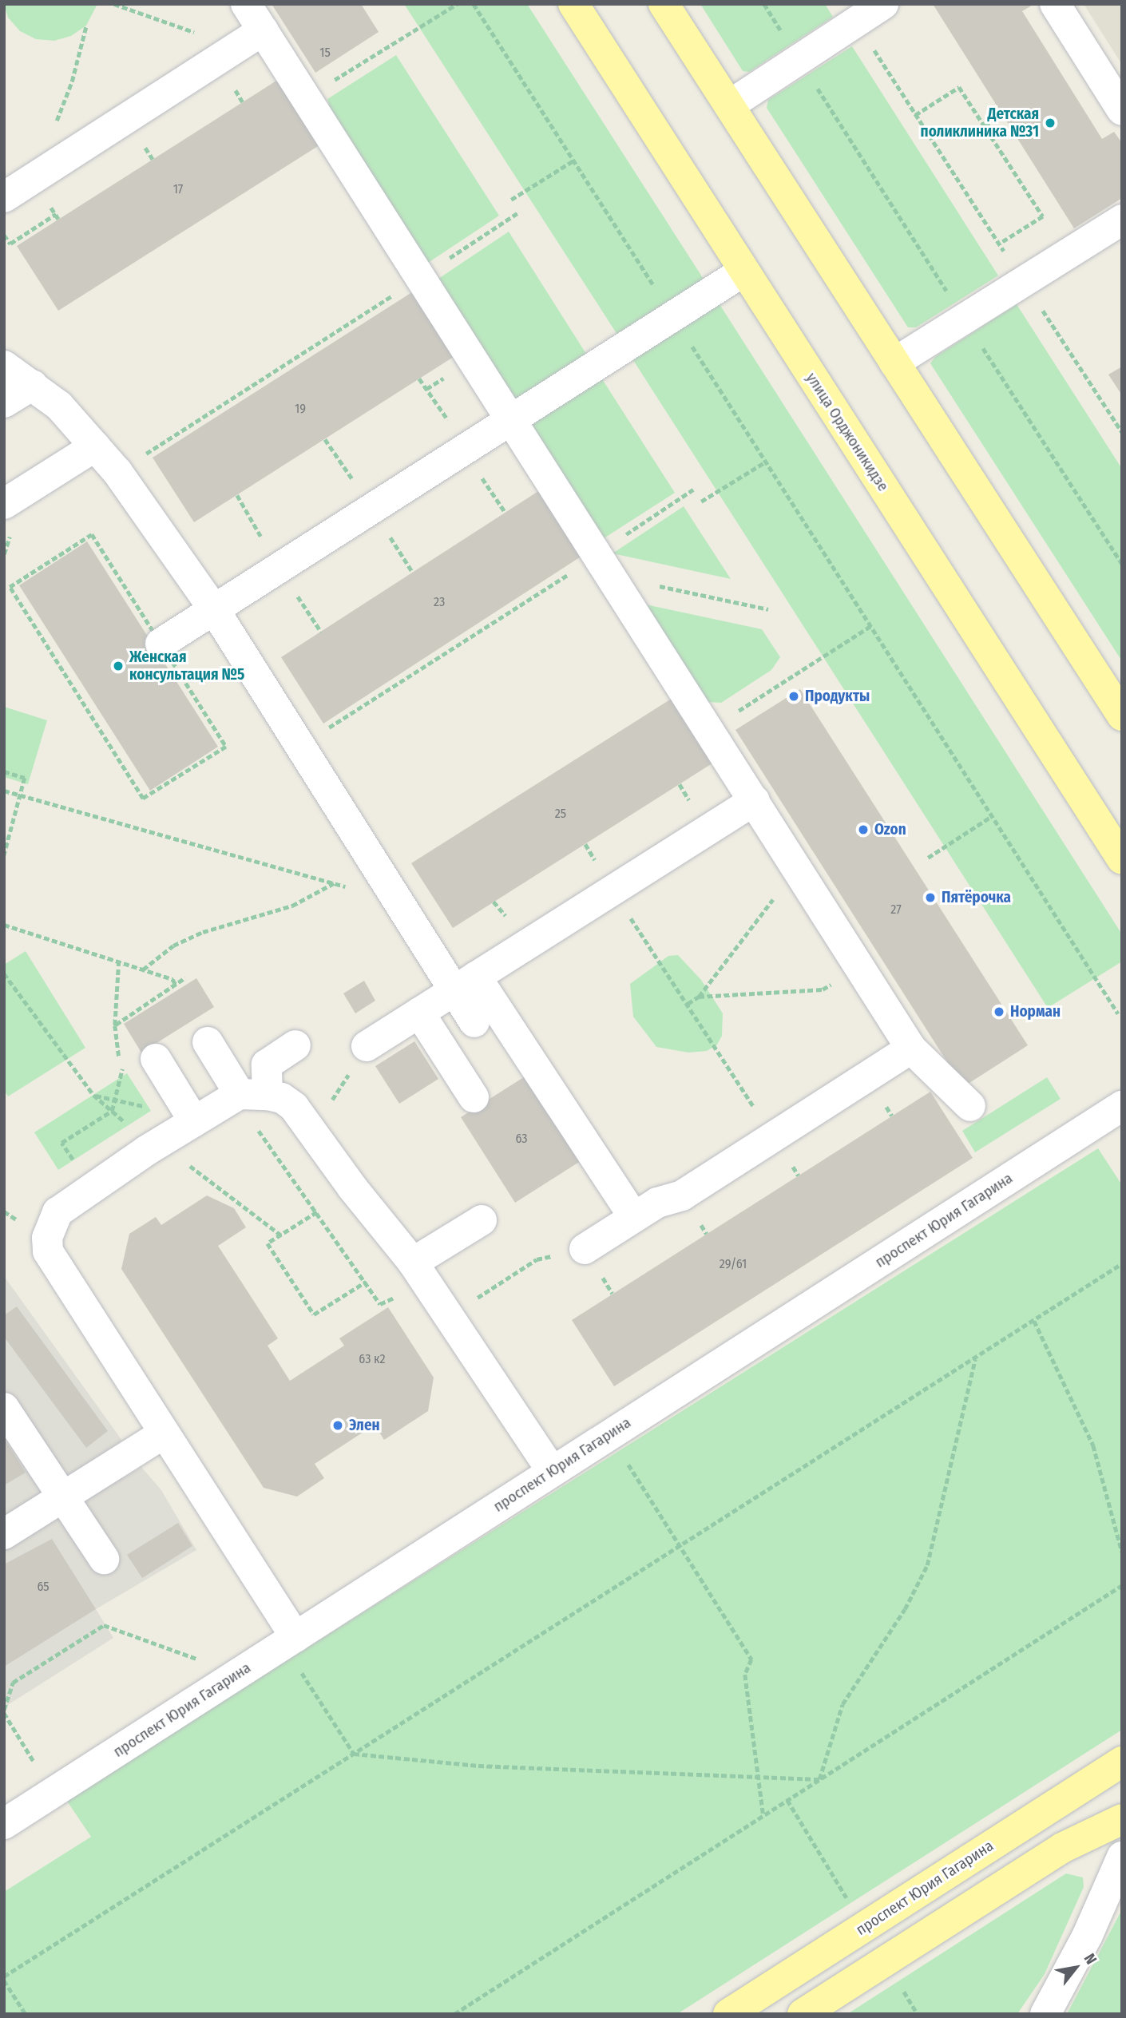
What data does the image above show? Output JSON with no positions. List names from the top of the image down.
{
  "streets": {
    "main road": ["улица Орджоникидзе", "проспект Юрия Гагарина"]
  },
  "places": [
    "Детская поликлиника №31",
    "Женская консультация №5",
    "Продукты",
    "Ozon",
    "Пятёрочка",
    "Норман",
    "Элен"
  ],
  "house_numbers": [
    "15",
    "17",
    "19",
    "23",
    "25",
    "27",
    "63",
    "29/61",
    "63 к2",
    "65"
  ],
  "north": "top right"
}
